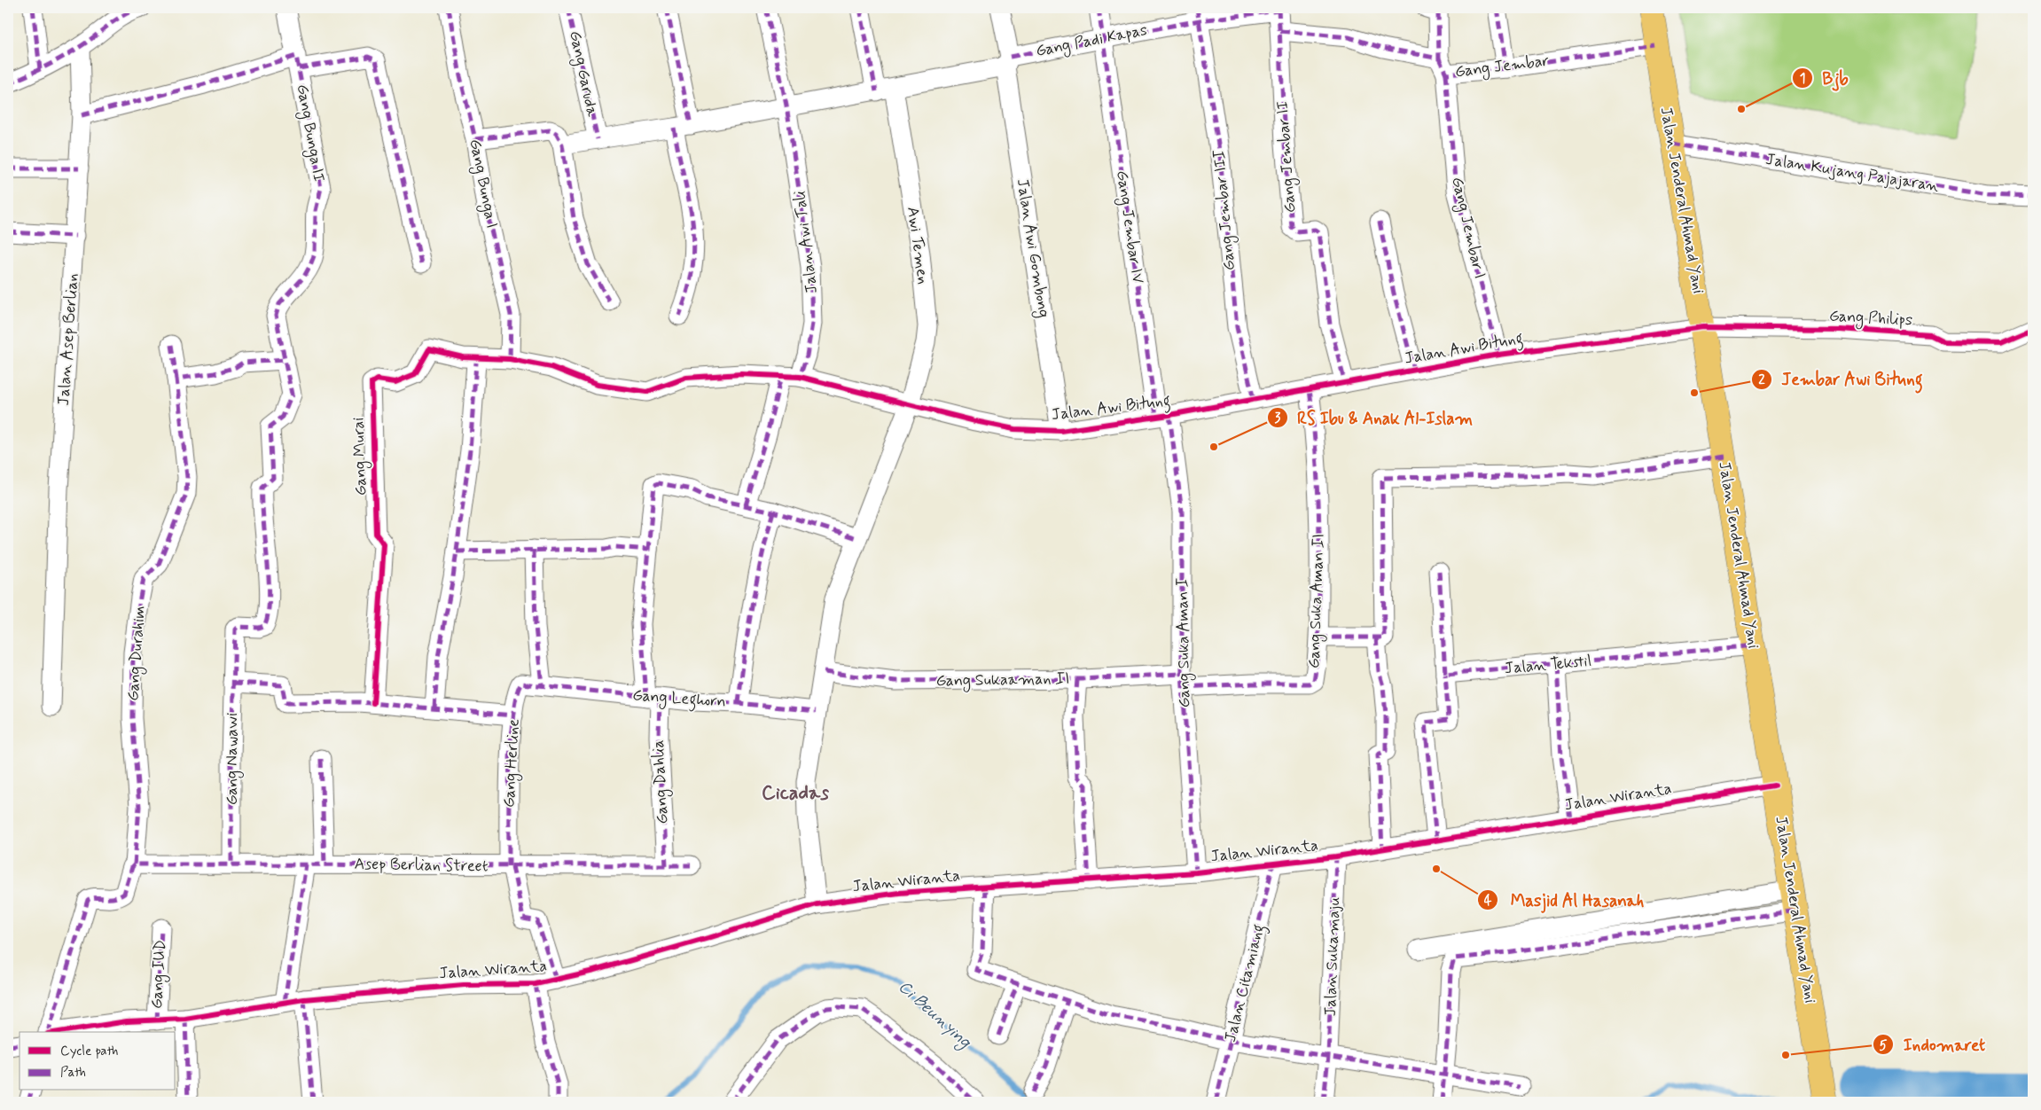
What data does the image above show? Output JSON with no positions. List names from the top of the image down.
{
  "streets": {
    "main road": ["Jalan Jenderal Ahmad Yani"],
    "street": [
      "Gang Padi Kapas",
      "Gang Jembar",
      "Gang Garuda",
      "Gang Bunga II",
      "Gang Jembar II",
      "Jalan Kujang Pajajaran",
      "Gang Bunga I",
      "Gang Jembar III",
      "Gang Jembar IV",
      "Gang Jembar I",
      "Jalan Awi Tali",
      "Awi Temen",
      "Jalan Awi Gombong",
      "Gang Philips",
      "Jalan Asep Berlian",
      "Jalan Awi Bitung",
      "Gang Murai",
      "Gang Suka Aman II",
      "Gang Suka Aman I",
      "Gang Durahim",
      "Jalan Tekstil",
      "Gang Sukaaman II",
      "Gang Leghorn",
      "Gang Nawawi",
      "Gang Herline",
      "Gang Dahlia",
      "Jalan Wiranta",
      "Asep Berlian Street",
      "Jalan Sukamaju",
      "Gang IUD",
      "Jalan Citamiang"
    ]
  },
  "crossings": [
    ["Gang Padi Kapas", "Gang Garuda"],
    ["Gang Padi Kapas", "Gang Jembar II"],
    ["Gang Padi Kapas", "Gang Jembar III"],
    ["Gang Padi Kapas", "Gang Jembar IV"],
    ["Gang Padi Kapas", "Jalan Awi Tali"],
    ["Gang Padi Kapas", "Awi Temen"],
    ["Gang Padi Kapas", "Jalan Awi Gombong"],
    ["Gang Jembar", "Gang Jembar II"],
    ["Gang Jembar", "Jalan Jenderal Ahmad Yani"],
    ["Gang Jembar", "Gang Jembar I"],
    ["Gang Bunga II", "Gang Nawawi"],
    ["Gang Jembar II", "Jalan Awi Bitung"],
    ["Jalan Kujang Pajajaran", "Jalan Jenderal Ahmad Yani"],
    ["Gang Bunga I", "Jalan Awi Bitung"],
    ["Gang Bunga I", "Gang Murai"],
    ["Jalan Jenderal Ahmad Yani", "Gang Philips"],
    ["Jalan Jenderal Ahmad Yani", "Jalan Awi Bitung"],
    ["Jalan Jenderal Ahmad Yani", "Jalan Tekstil"],
    ["Jalan Jenderal Ahmad Yani", "Jalan Wiranta"],
    ["Gang Jembar III", "Jalan Awi Bitung"],
    ["Gang Jembar IV", "Jalan Awi Bitung"],
    ["Gang Jembar IV", "Gang Suka Aman I"],
    ["Gang Jembar I", "Jalan Awi Bitung"],
    ["Jalan Awi Tali", "Jalan Awi Bitung"],
    ["Jalan Awi Tali", "Gang Dahlia"],
    ["Awi Temen", "Jalan Awi Bitung"],
    ["Awi Temen", "Gang Sukaaman II"],
    ["Awi Temen", "Gang Leghorn"],
    ["Awi Temen", "Jalan Wiranta"],
    ["Jalan Awi Gombong", "Jalan Awi Bitung"],
    ["Gang Philips", "Jalan Awi Bitung"],
    ["Jalan Awi Bitung", "Gang Murai"],
    ["Jalan Awi Bitung", "Gang Suka Aman II"],
    ["Jalan Awi Bitung", "Gang Suka Aman I"],
    ["Gang Suka Aman II", "Gang Suka Aman I"],
    ["Gang Suka Aman II", "Gang Sukaaman II"],
    ["Gang Suka Aman I", "Gang Sukaaman II"],
    ["Gang Suka Aman I", "Jalan Wiranta"],
    ["Gang Durahim", "Asep Berlian Street"],
    ["Gang Leghorn", "Gang Herline"],
    ["Gang Leghorn", "Gang Dahlia"],
    ["Gang Nawawi", "Asep Berlian Street"],
    ["Gang Herline", "Jalan Wiranta"],
    ["Gang Herline", "Asep Berlian Street"],
    ["Gang Dahlia", "Asep Berlian Street"],
    ["Jalan Wiranta", "Jalan Sukamaju"],
    ["Jalan Wiranta", "Gang IUD"],
    ["Jalan Wiranta", "Jalan Citamiang"]
  ],
  "districts": ["Cicadas"],
  "water": ["Ci Beunying"],
  "places": [
    "Bjb",
    "Jembar Awi Bitung",
    "RS Ibu & Anak Al-Islam",
    "Masjid Al Hasanah",
    "Indomaret"
  ],
  "legend": ["Cycle path", "Path"]
}
